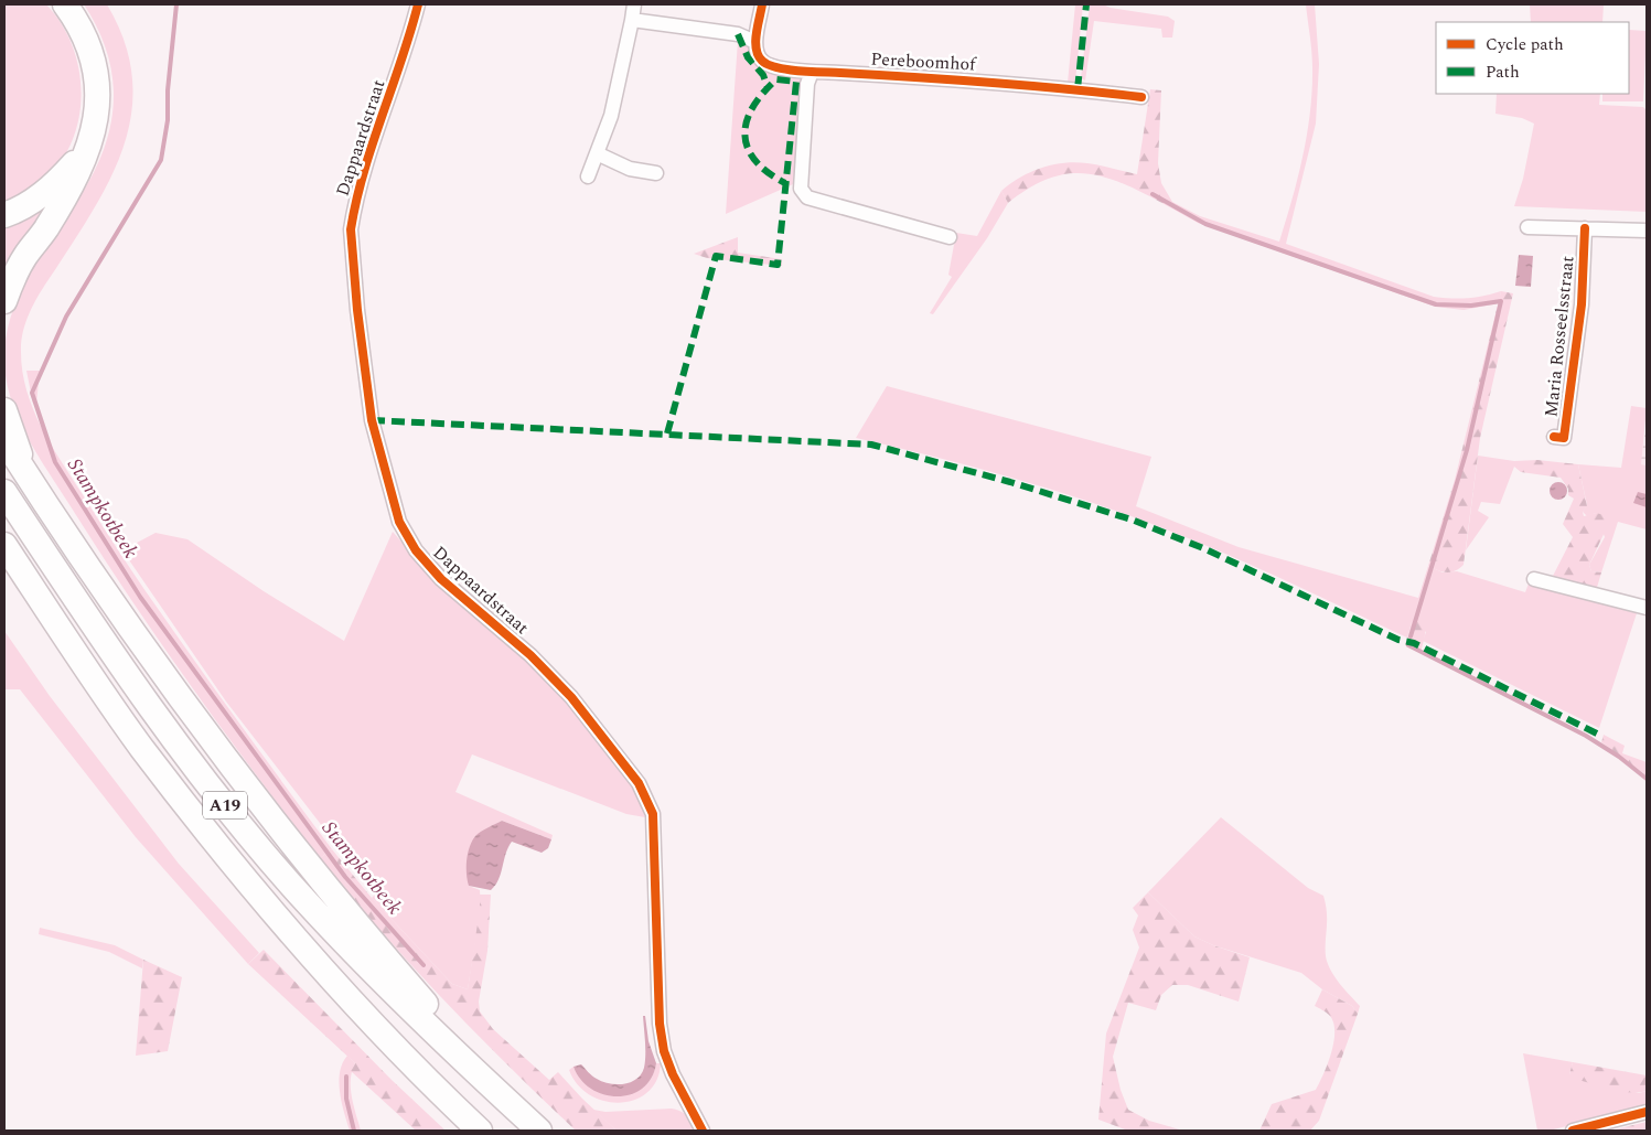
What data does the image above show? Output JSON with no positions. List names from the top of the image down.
{
  "streets": {
    "highway": ["A19"],
    "street": ["Pereboomhof", "Dappaardstraat", "Maria Rosseelsstraat"]
  },
  "water": ["Stampkotbeek"],
  "legend": ["Cycle path", "Path"]
}
